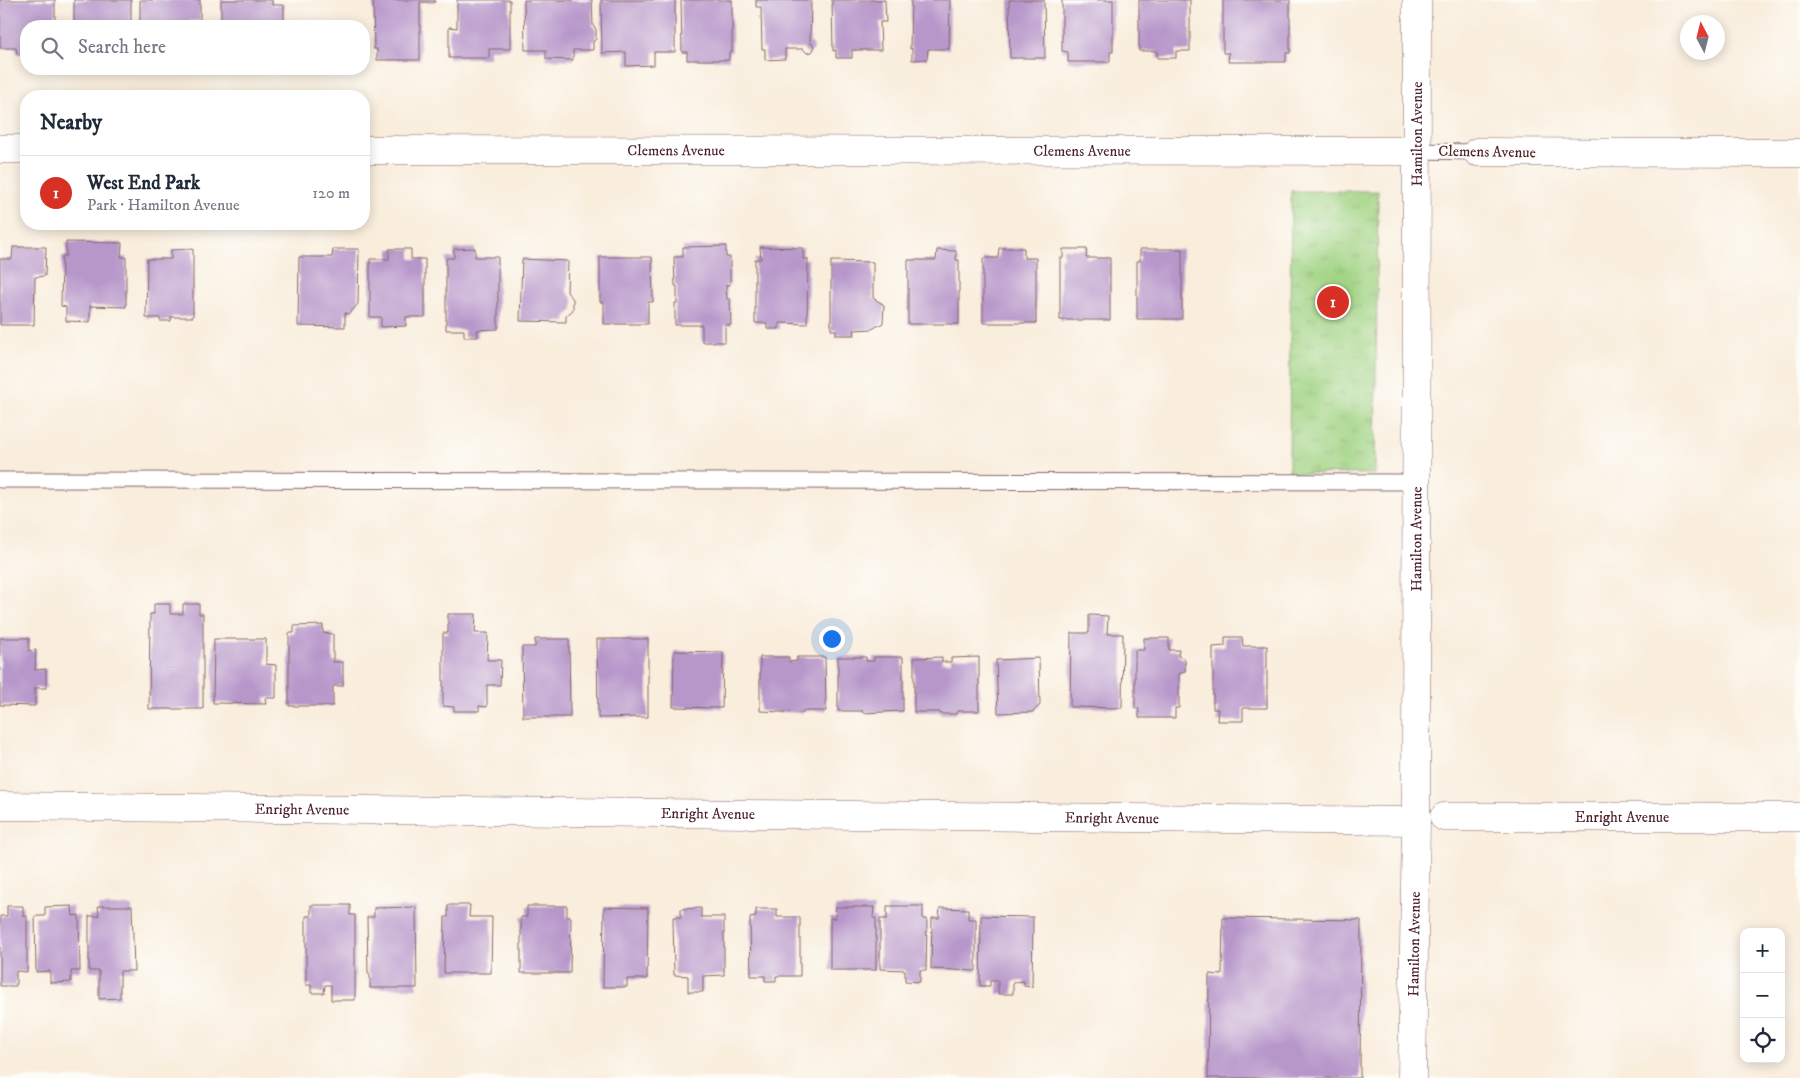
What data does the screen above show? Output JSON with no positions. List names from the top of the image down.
{
  "streets": {
    "street": ["Hamilton Avenue", "Clemens Avenue", "Enright Avenue"]
  },
  "crossings": [
    ["Hamilton Avenue", "Clemens Avenue"],
    ["Hamilton Avenue", "Enright Avenue"]
  ],
  "north": "top",
  "page": {
    "search": "Search here",
    "heading": "Nearby",
    "list": [
      {
        "mark": "1",
        "name": "West End Park",
        "note": "Park · Hamilton Avenue",
        "value": "120 m"
      }
    ],
    "pins": "1",
    "map_buttons": ["+", "−"]
  }
}
